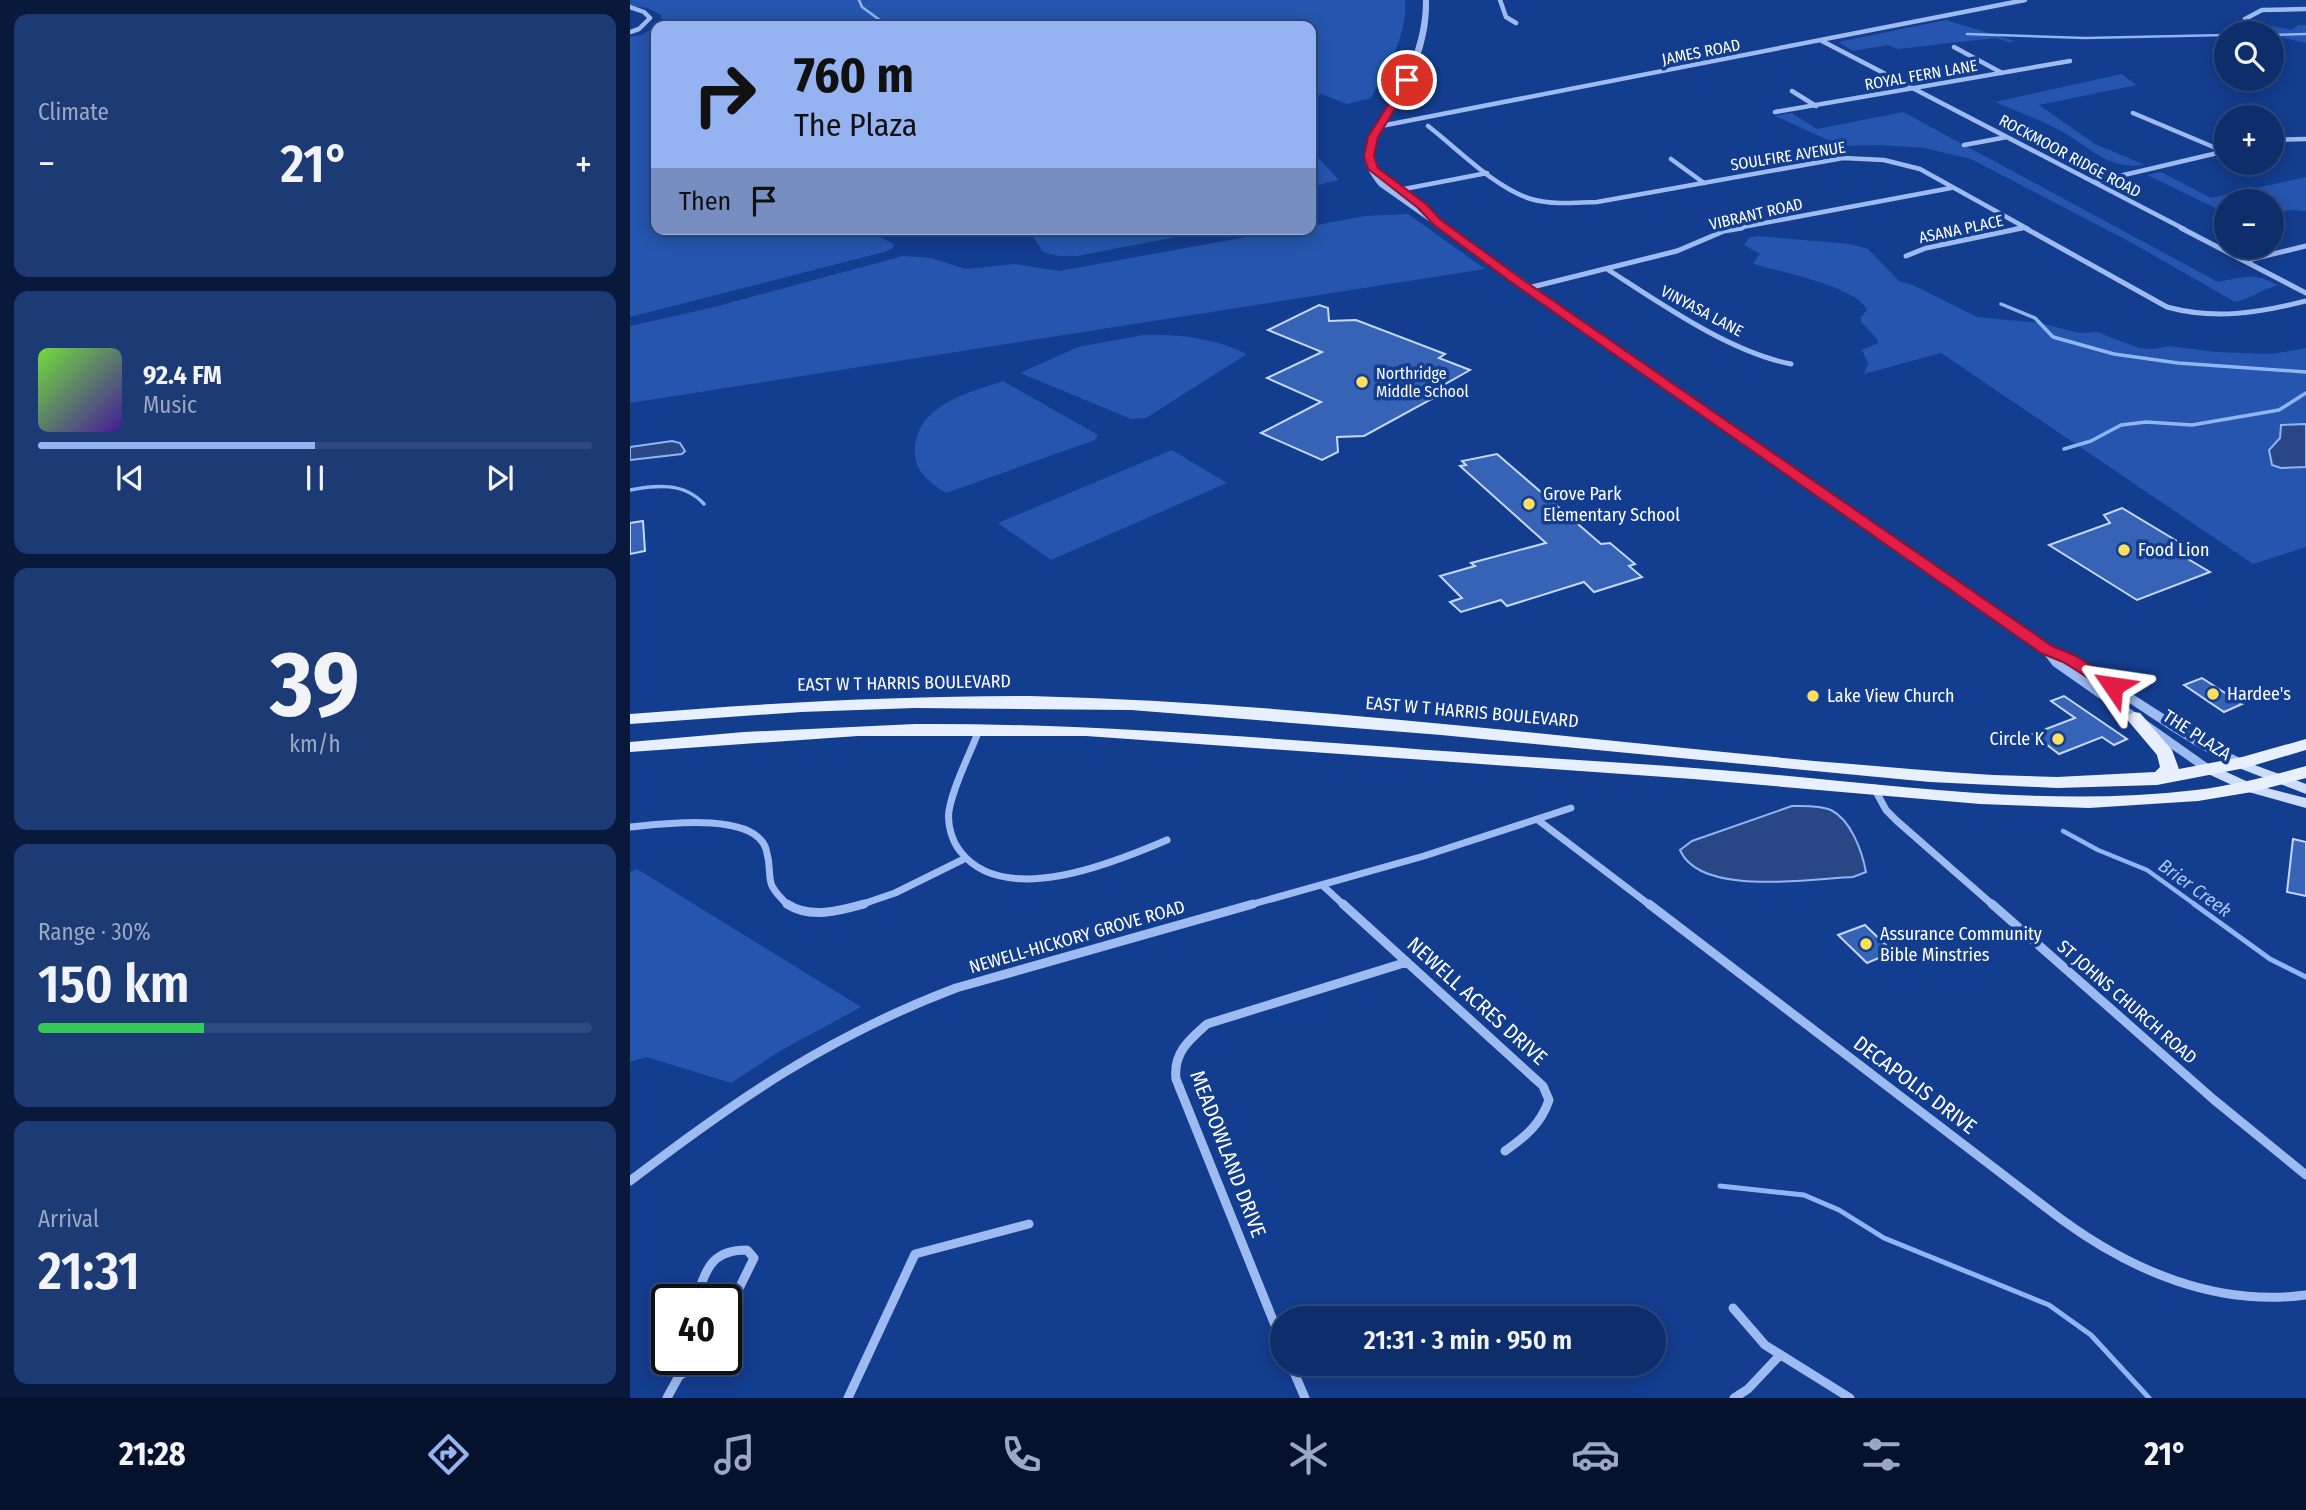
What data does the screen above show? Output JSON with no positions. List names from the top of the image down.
{
  "streets": {
    "main road": ["EAST W T HARRIS BOULEVARD", "THE PLAZA"],
    "street": [
      "JAMES ROAD",
      "ROYAL FERN LANE",
      "SOULFIRE AVENUE",
      "ROCKMOOR RIDGE ROAD",
      "VIBRANT ROAD",
      "ASANA PLACE",
      "VINYASA LANE",
      "NEWELL-HICKORY GROVE ROAD",
      "NEWELL ACRES DRIVE",
      "ST JOHNS CHURCH ROAD",
      "DECAPOLIS DRIVE",
      "MEADOWLAND DRIVE"
    ]
  },
  "crossings": [
    ["JAMES ROAD", "ROCKMOOR RIDGE ROAD"],
    ["ROYAL FERN LANE", "ROCKMOOR RIDGE ROAD"],
    ["SOULFIRE AVENUE", "VIBRANT ROAD"],
    ["SOULFIRE AVENUE", "ASANA PLACE"],
    ["VIBRANT ROAD", "VINYASA LANE"],
    ["VIBRANT ROAD", "THE PLAZA"],
    ["EAST W T HARRIS BOULEVARD", "THE PLAZA"],
    ["NEWELL-HICKORY GROVE ROAD", "NEWELL ACRES DRIVE"],
    ["NEWELL-HICKORY GROVE ROAD", "DECAPOLIS DRIVE"],
    ["NEWELL ACRES DRIVE", "MEADOWLAND DRIVE"]
  ],
  "water": ["Brier Creek"],
  "places": [
    "Northridge Middle School",
    "Grove Park Elementary School",
    "Food Lion",
    "Hardee's",
    "Lake View Church",
    "Circle K",
    "Assurance Community Bible Minstries"
  ],
  "page": {
    "tile": [
      "Climate",
      ["39", "km/h"],
      ["Range · 30%", "150 km"],
      ["Arrival", "21:31"]
    ],
    "map_buttons": ["+", "−"],
    "turn": ["760 m", "The Plaza"],
    "heat": ["−", "21°", "+"],
    "then": "Then",
    "song": ["92.4 FM", "Music"],
    "limit": "40",
    "trip": "21:31 · 3 min · 950 m",
    "tabs": ["21:28", "21°"]
  }
}
